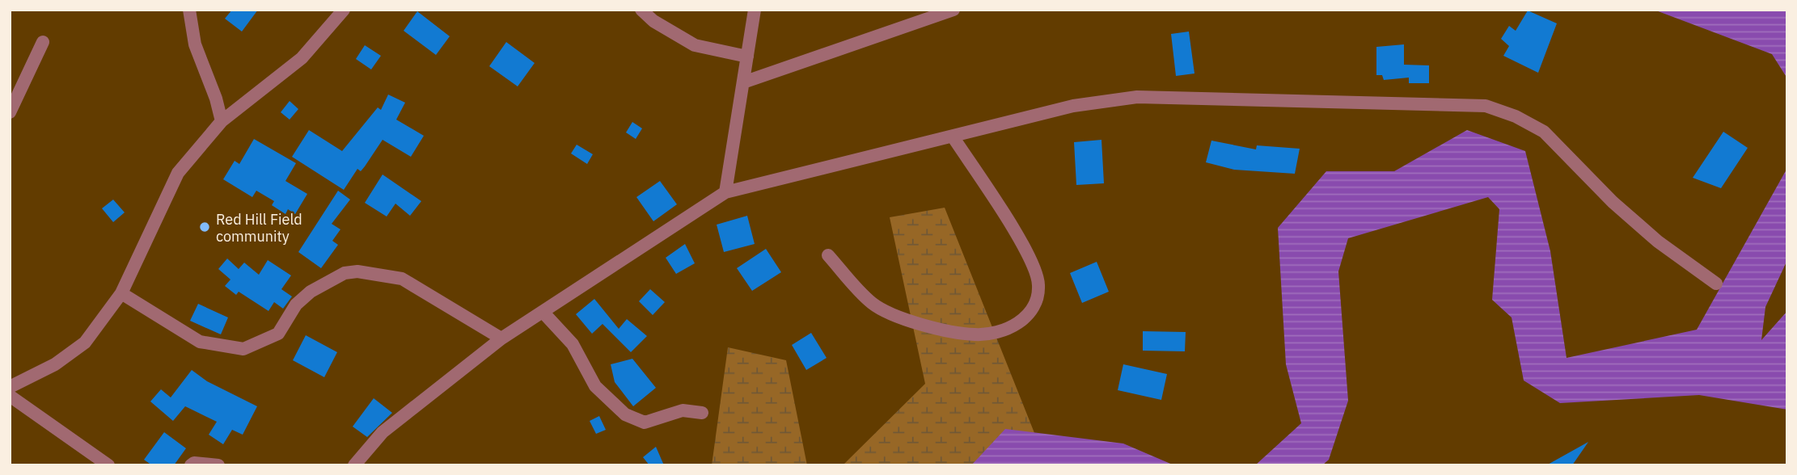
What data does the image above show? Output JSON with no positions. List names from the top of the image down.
{
  "places": ["Red Hill Field community"]
}
